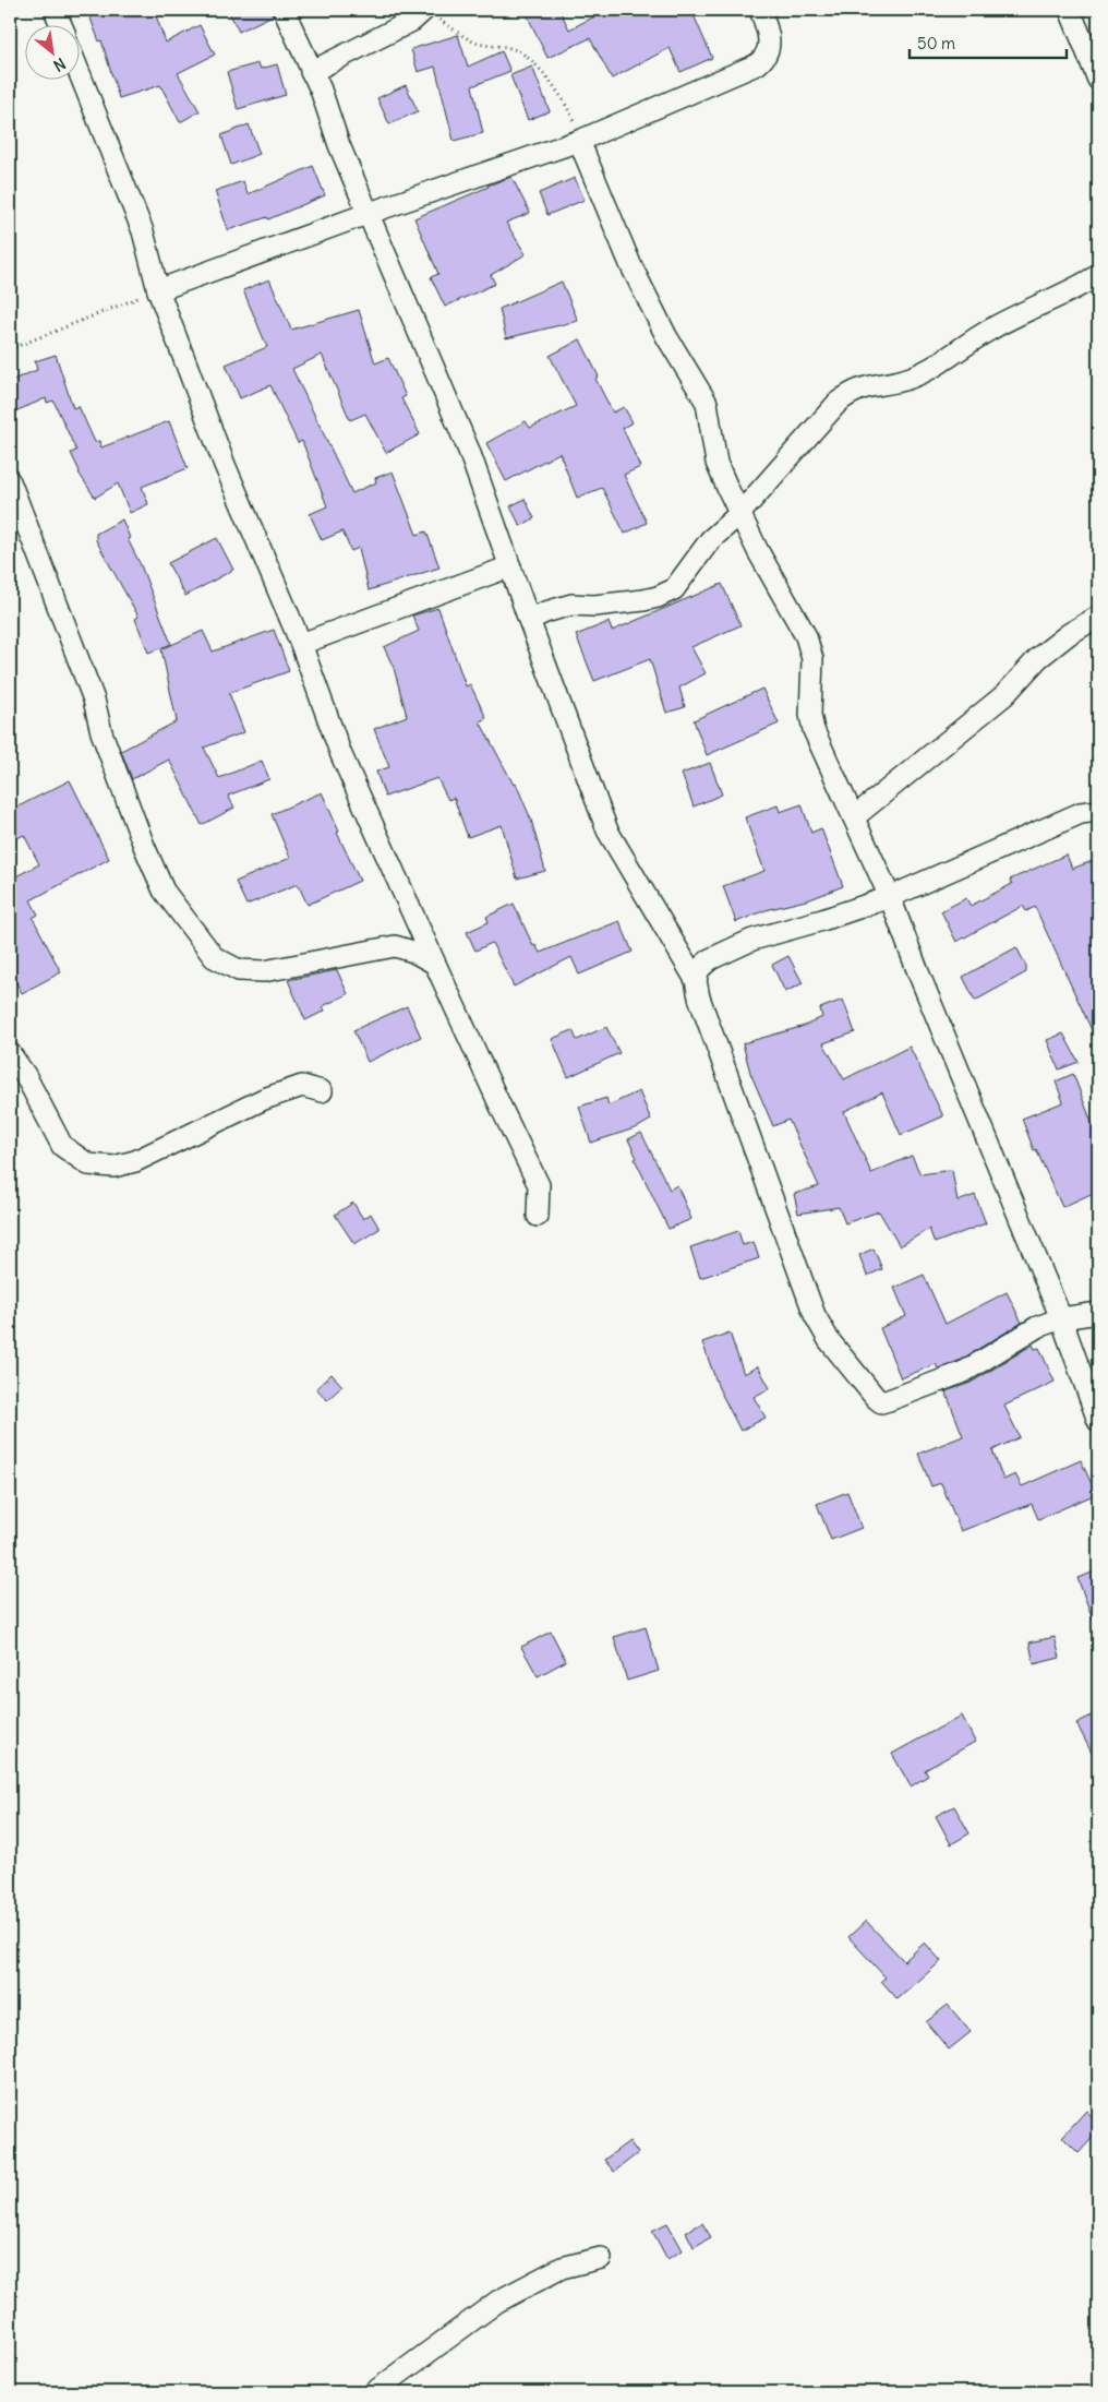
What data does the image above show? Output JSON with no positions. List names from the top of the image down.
{
  "scale_bar": "50 m",
  "north": "bottom right"
}
